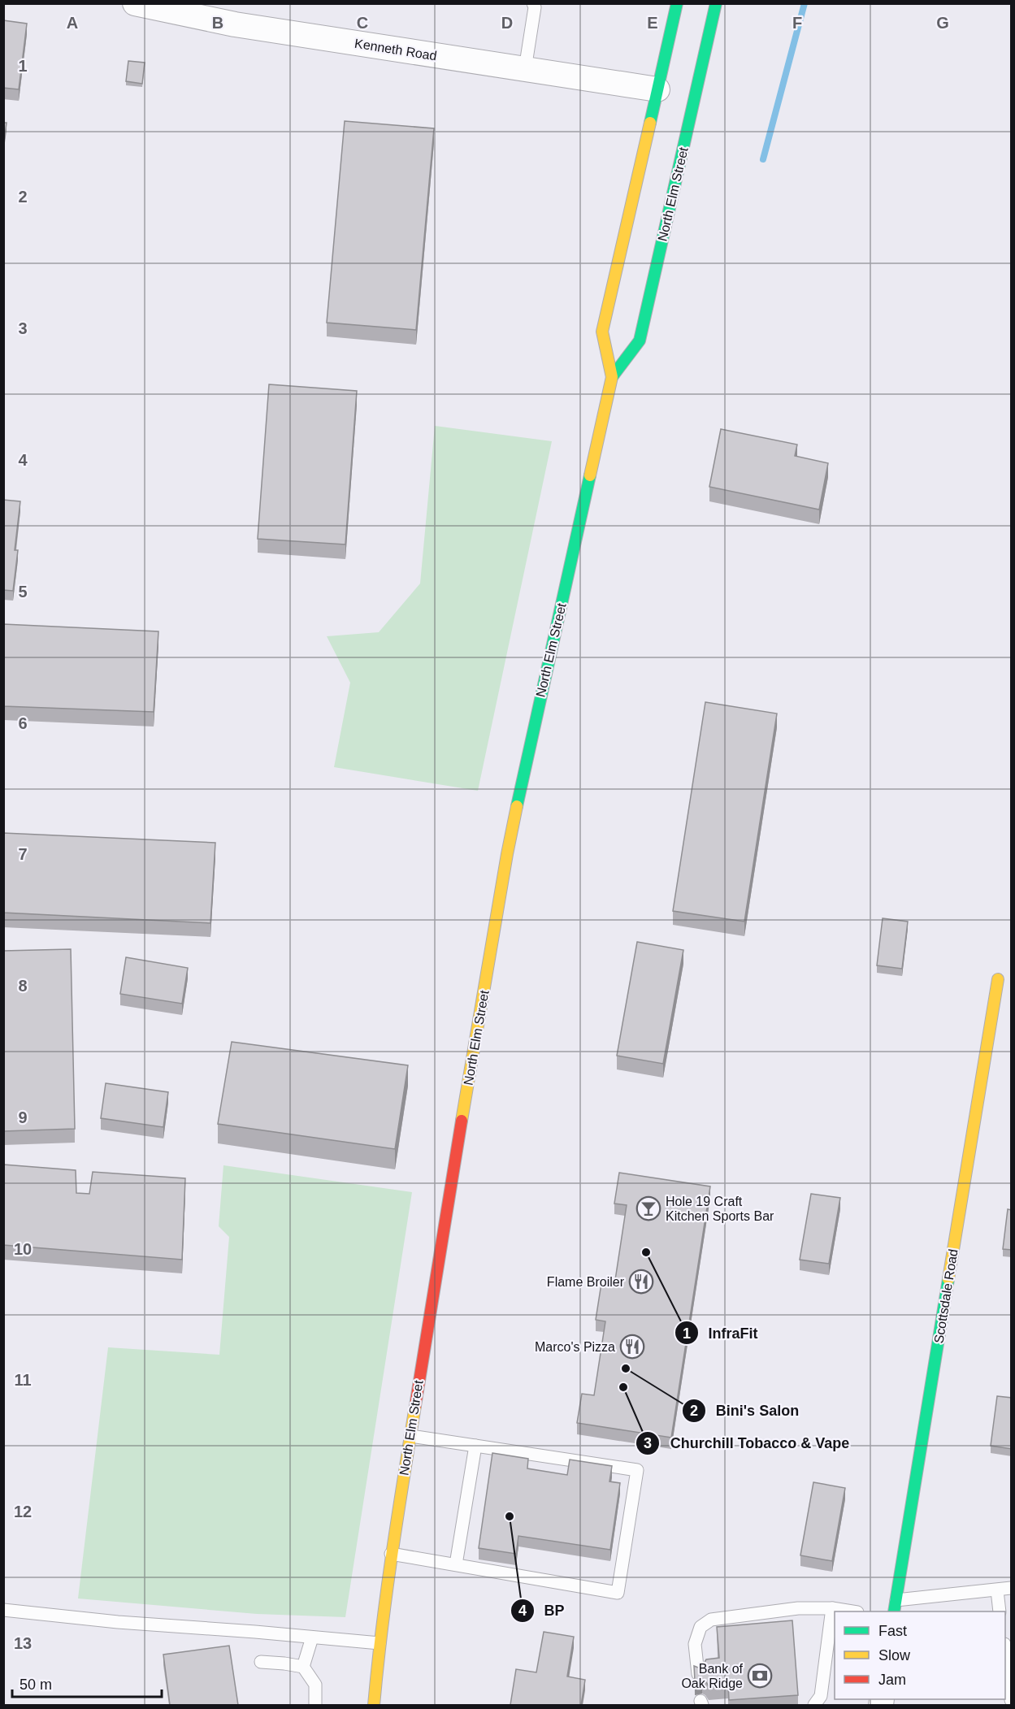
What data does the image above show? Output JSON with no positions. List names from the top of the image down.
{
  "streets": {
    "main road": ["North Elm Street", "Scottsdale Road"],
    "street": ["Kenneth Road"]
  },
  "crossings": [
    ["Kenneth Road", "North Elm Street"]
  ],
  "places": {
    "bar": ["Hole 19 Craft Kitchen Sports Bar"],
    "other": [
      "InfraFit",
      "Bini's Salon",
      "Churchill Tobacco & Vape",
      "BP"
    ],
    "restaurant": ["Flame Broiler", "Marco's Pizza"],
    "bank": ["Bank of Oak Ridge"]
  },
  "legend": ["Fast", "Slow", "Jam"],
  "scale_bar": "50 m",
  "grid": {
    "columns": [
      "A",
      "B",
      "C",
      "D",
      "E",
      "F",
      "G"
    ],
    "rows": [
      "1",
      "2",
      "3",
      "4",
      "5",
      "6",
      "7",
      "8",
      "9",
      "10",
      "11",
      "12",
      "13"
    ]
  }
}
